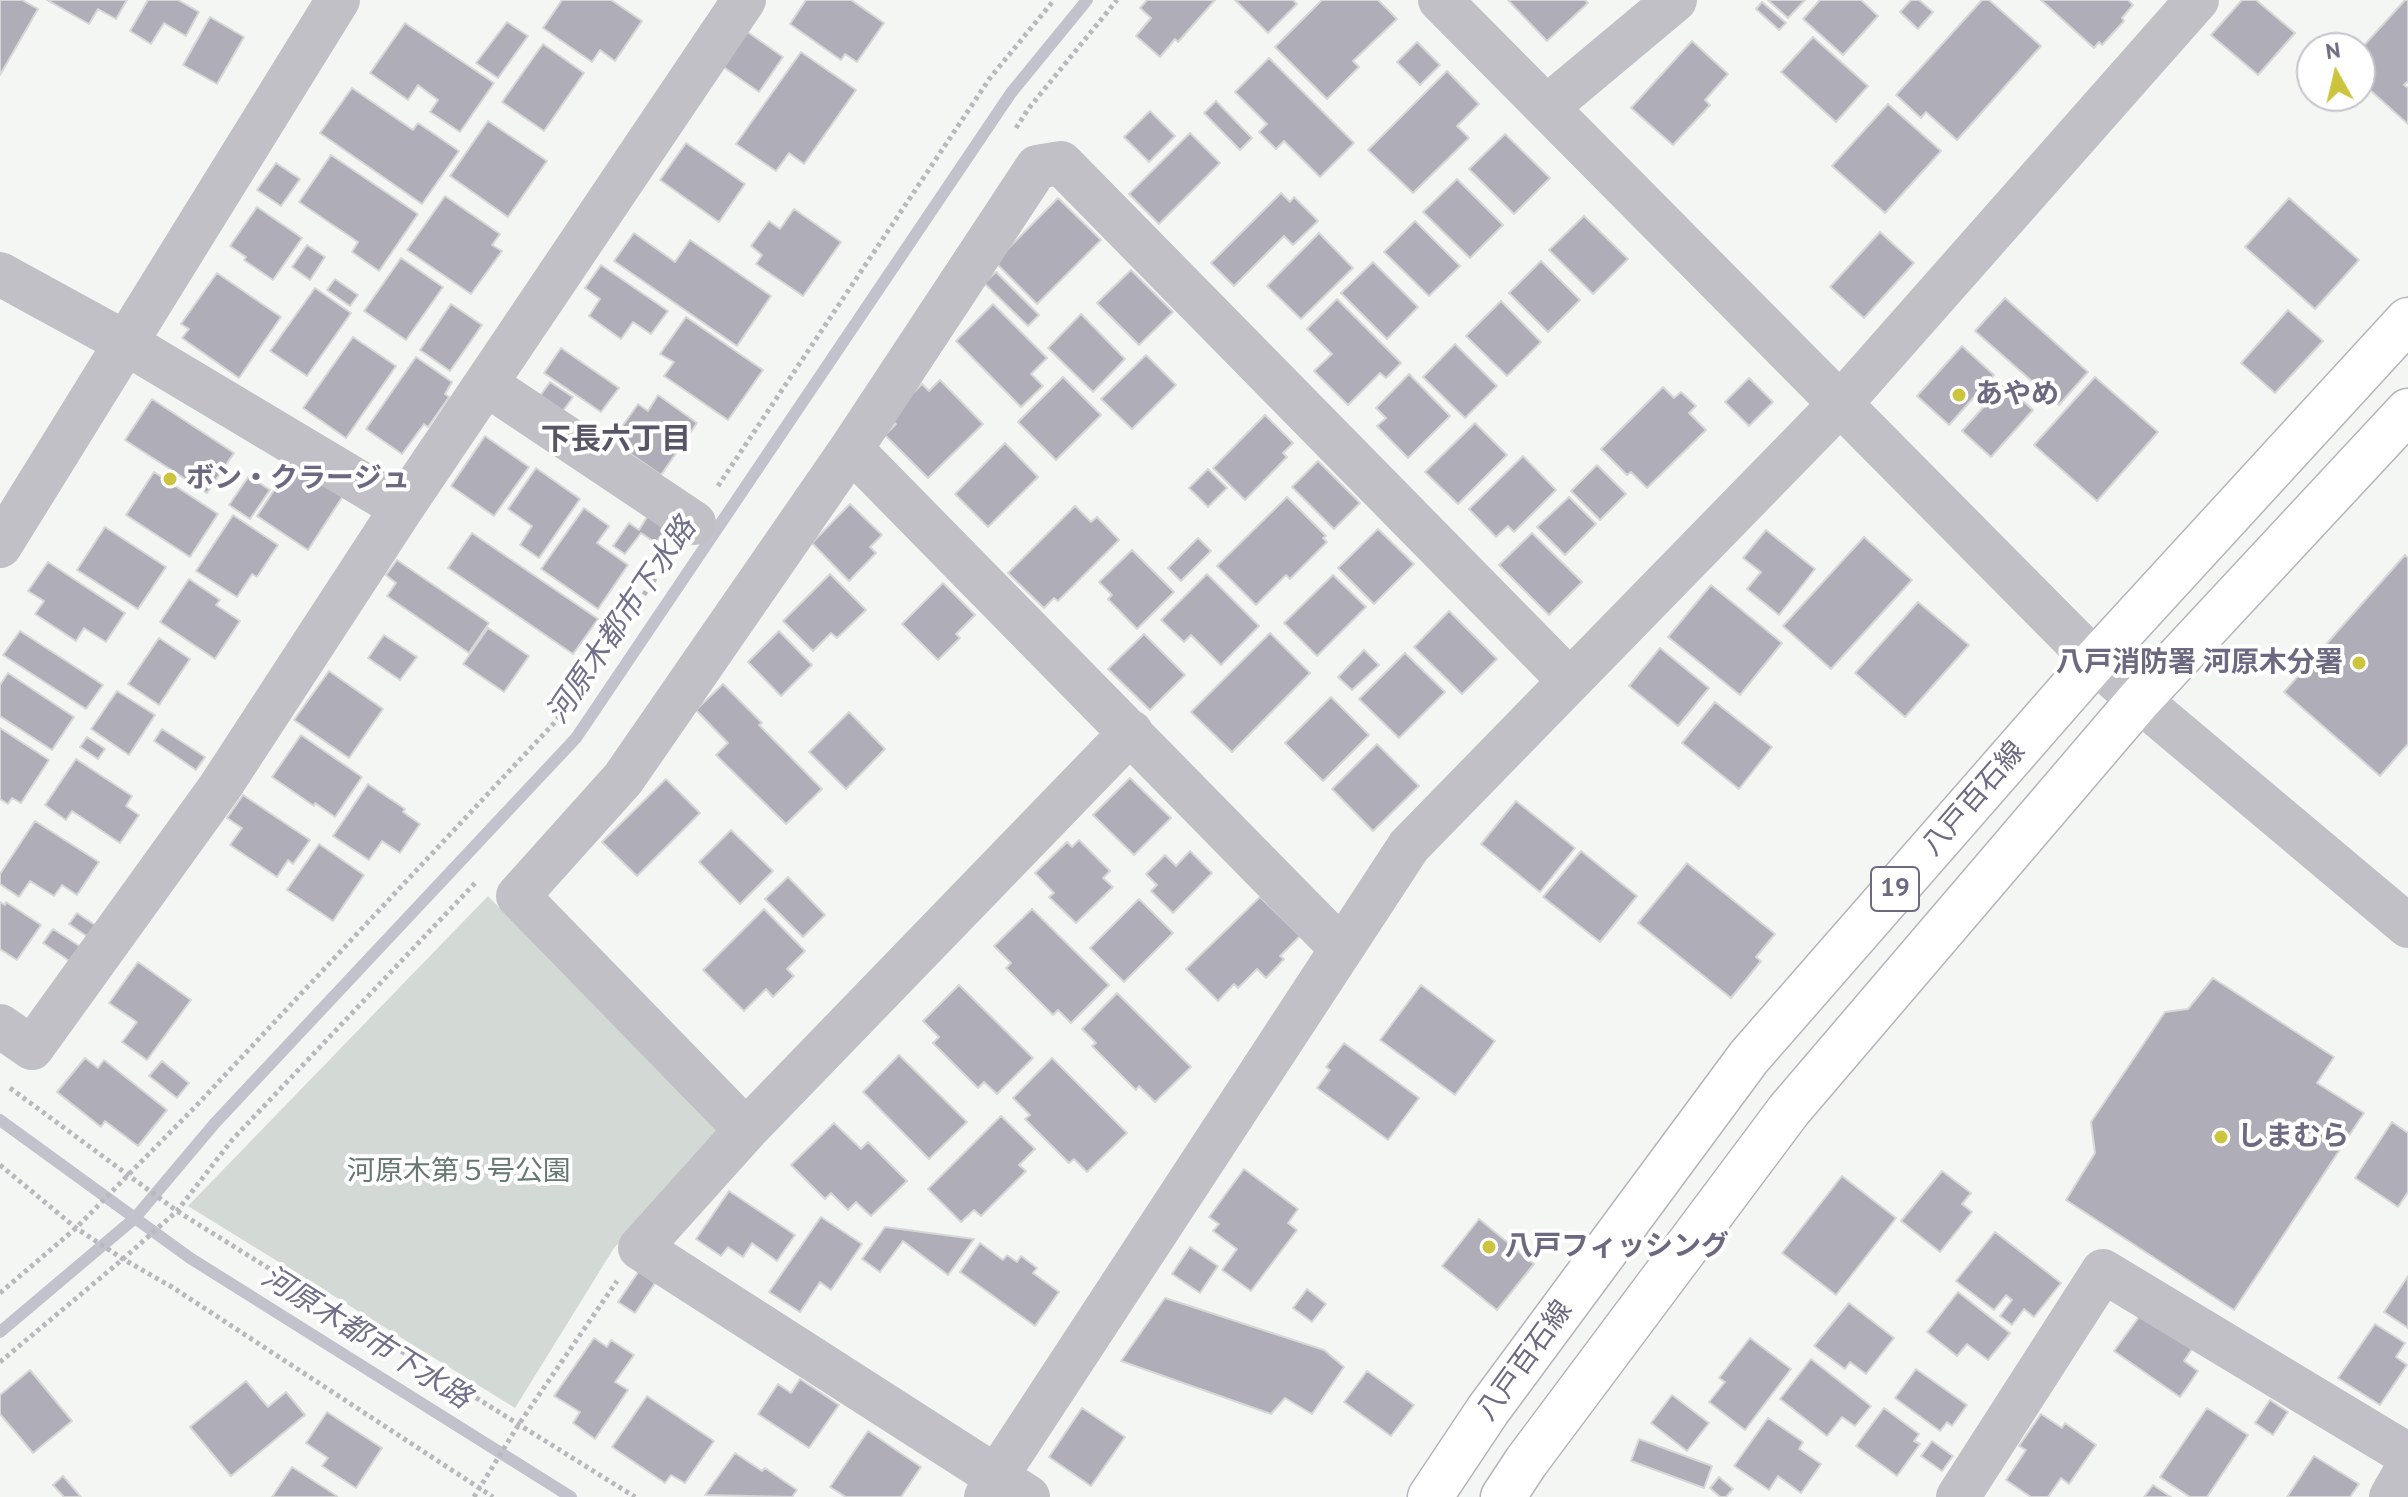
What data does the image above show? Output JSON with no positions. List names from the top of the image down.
{
  "streets": {
    "main road": ["八戸百石線", "19"]
  },
  "districts": ["下長六丁目"],
  "water": ["河原木都市下水路"],
  "parks": ["河原木第５号公園"],
  "places": [
    "あやめ",
    "ボン・クラージュ",
    "八戸消防署 河原木分署",
    "しまむら",
    "八戸フィッシング"
  ],
  "north": "top"
}
